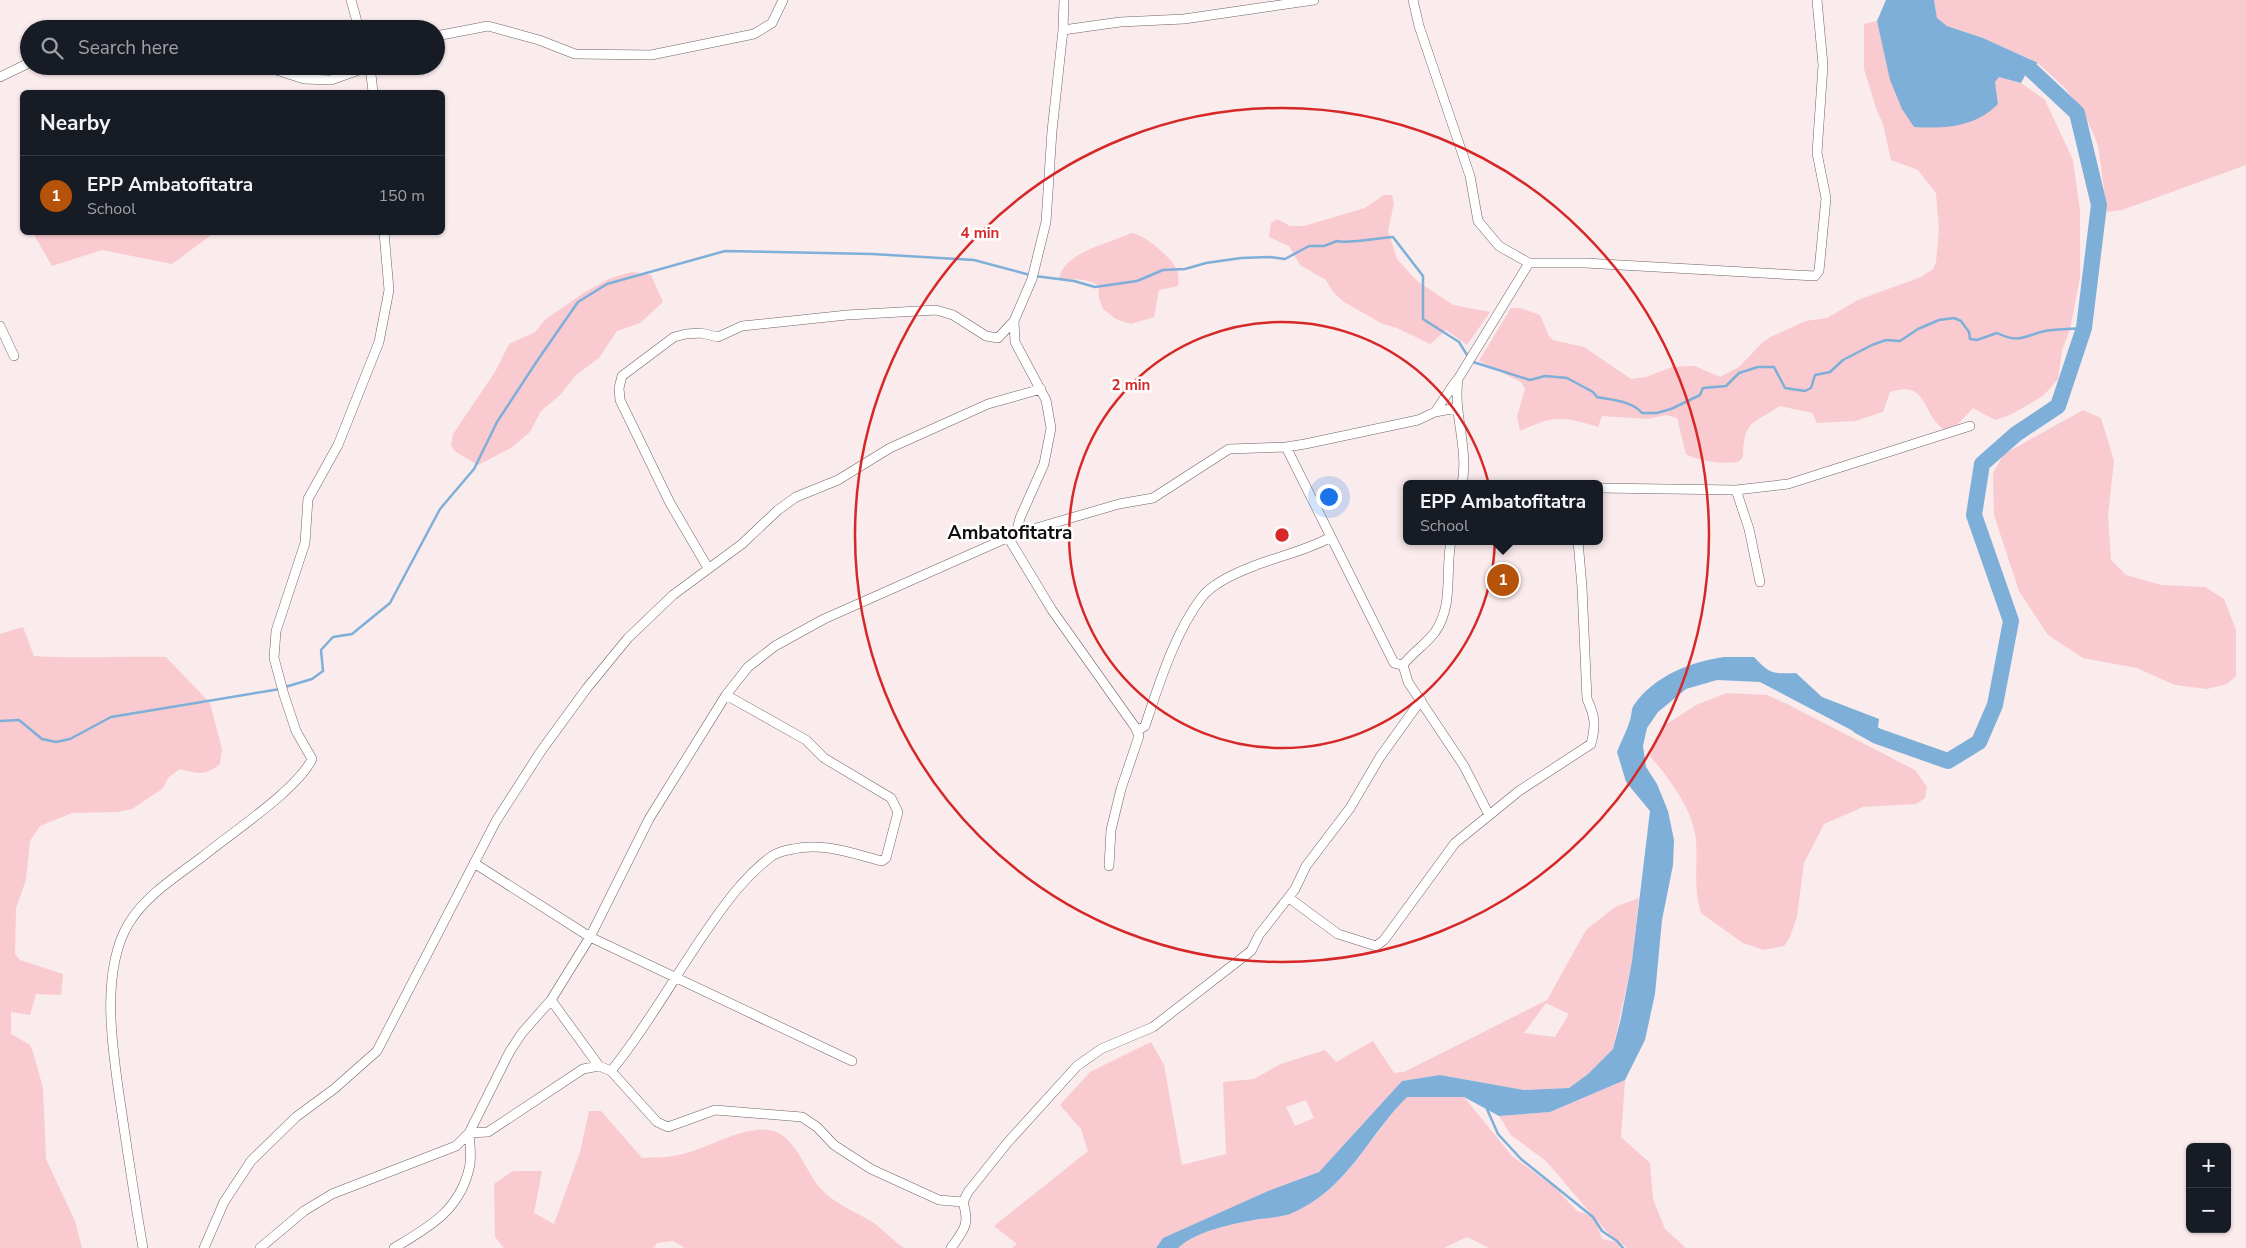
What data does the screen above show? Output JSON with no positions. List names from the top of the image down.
{
  "districts": ["Ambatofitatra"],
  "page": {
    "search": "Search here",
    "heading": "Nearby",
    "list": [
      {
        "mark": "1",
        "name": "EPP Ambatofitatra",
        "note": "School",
        "value": "150 m"
      }
    ],
    "popup": ["EPP Ambatofitatra", "School"],
    "pins": "1",
    "map_buttons": ["+", "−"]
  },
  "rings": ["4 min", "2 min"]
}
